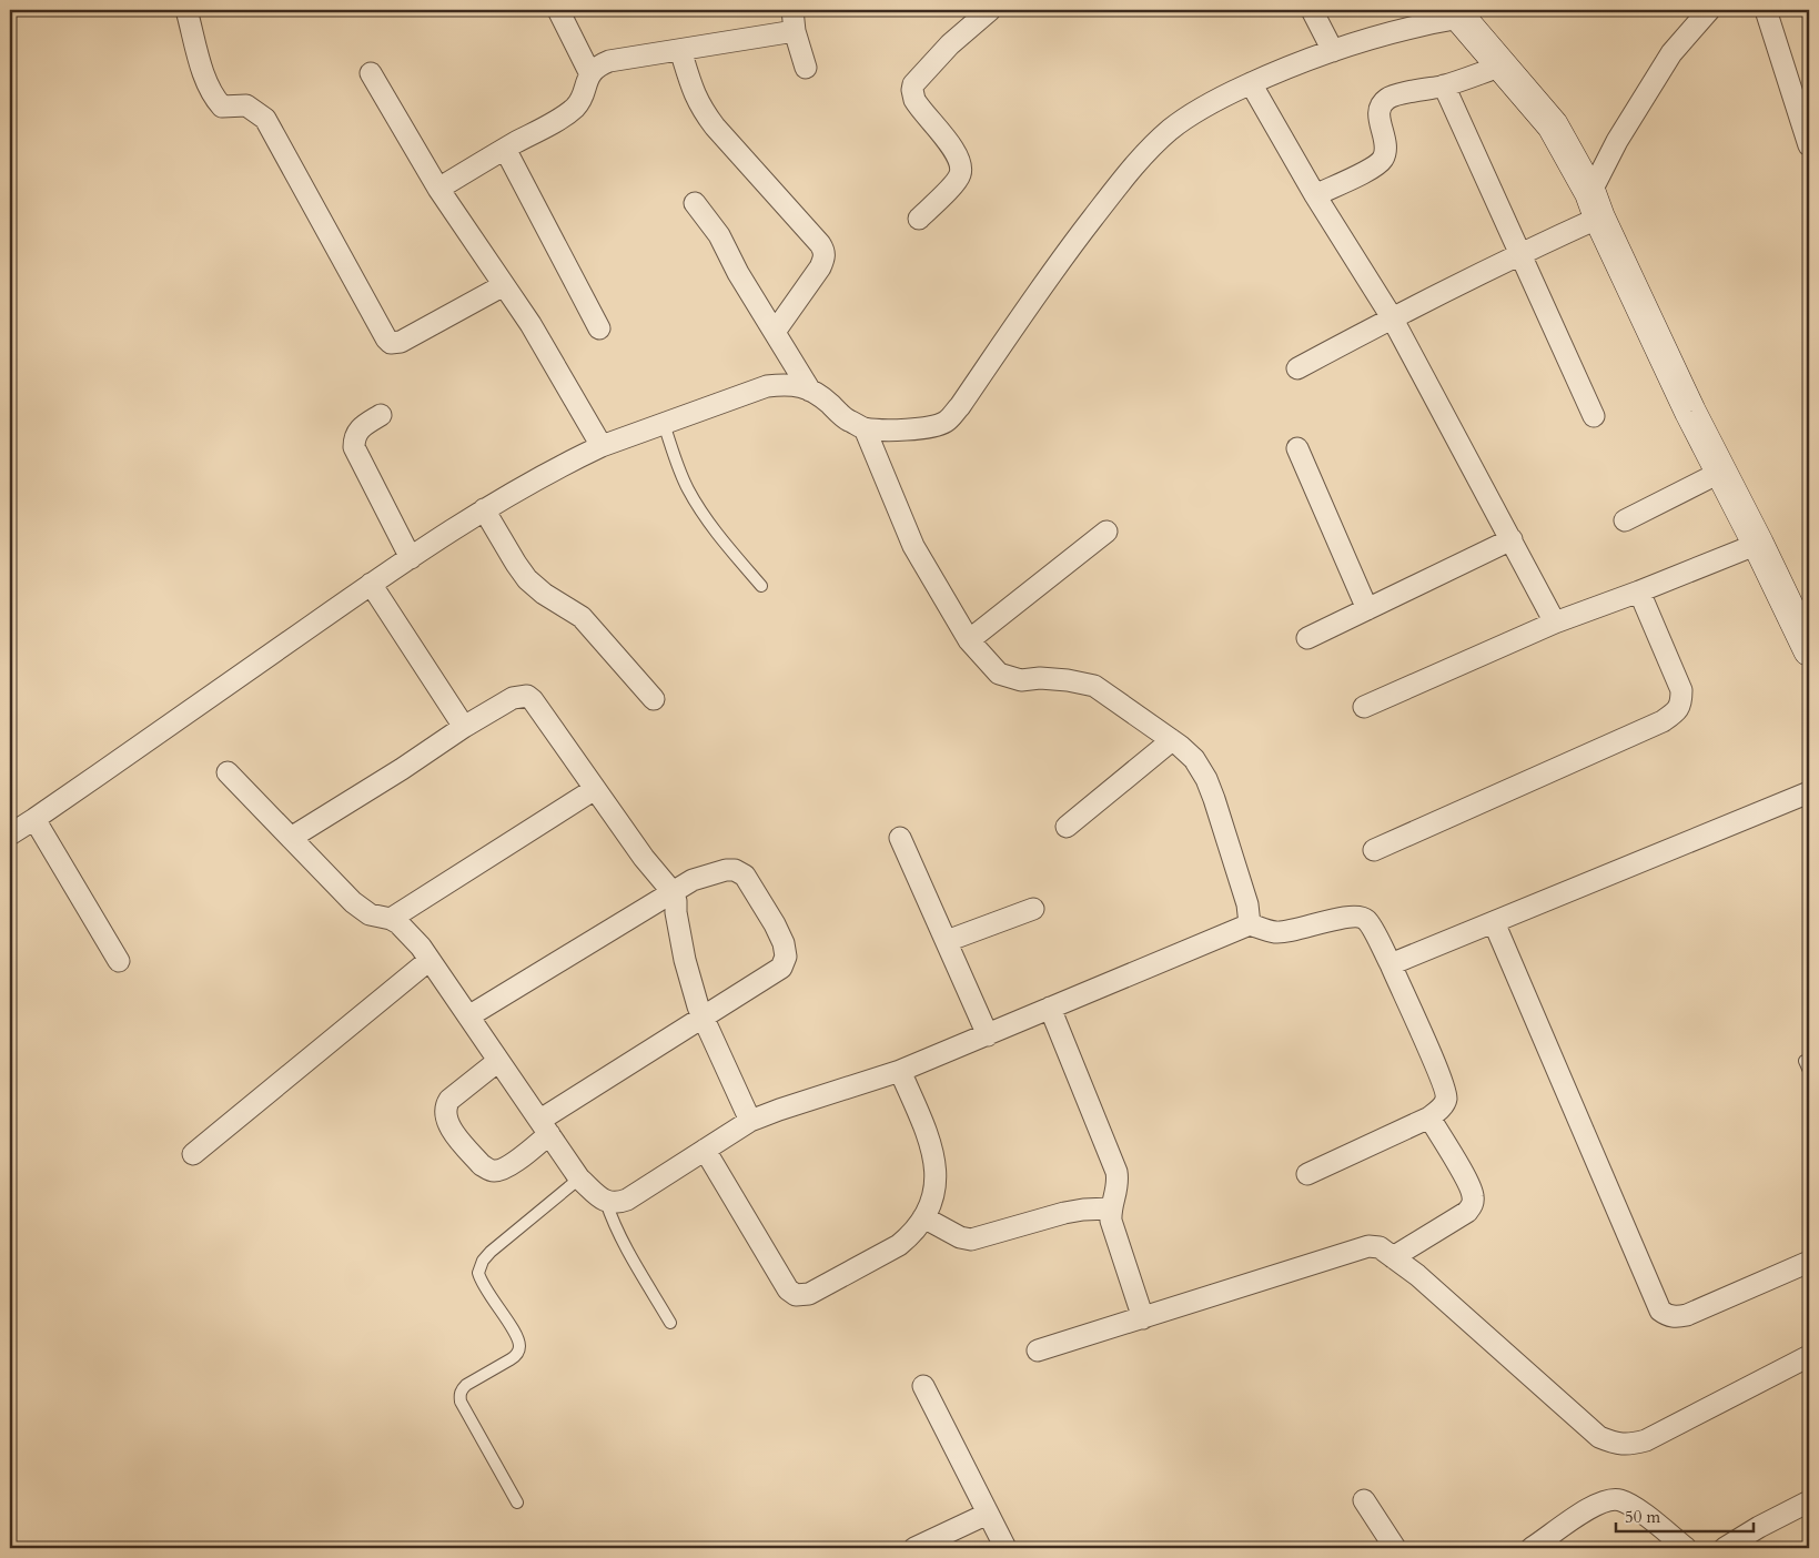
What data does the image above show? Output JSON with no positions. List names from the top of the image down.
{
  "scale_bar": "50 m"
}
